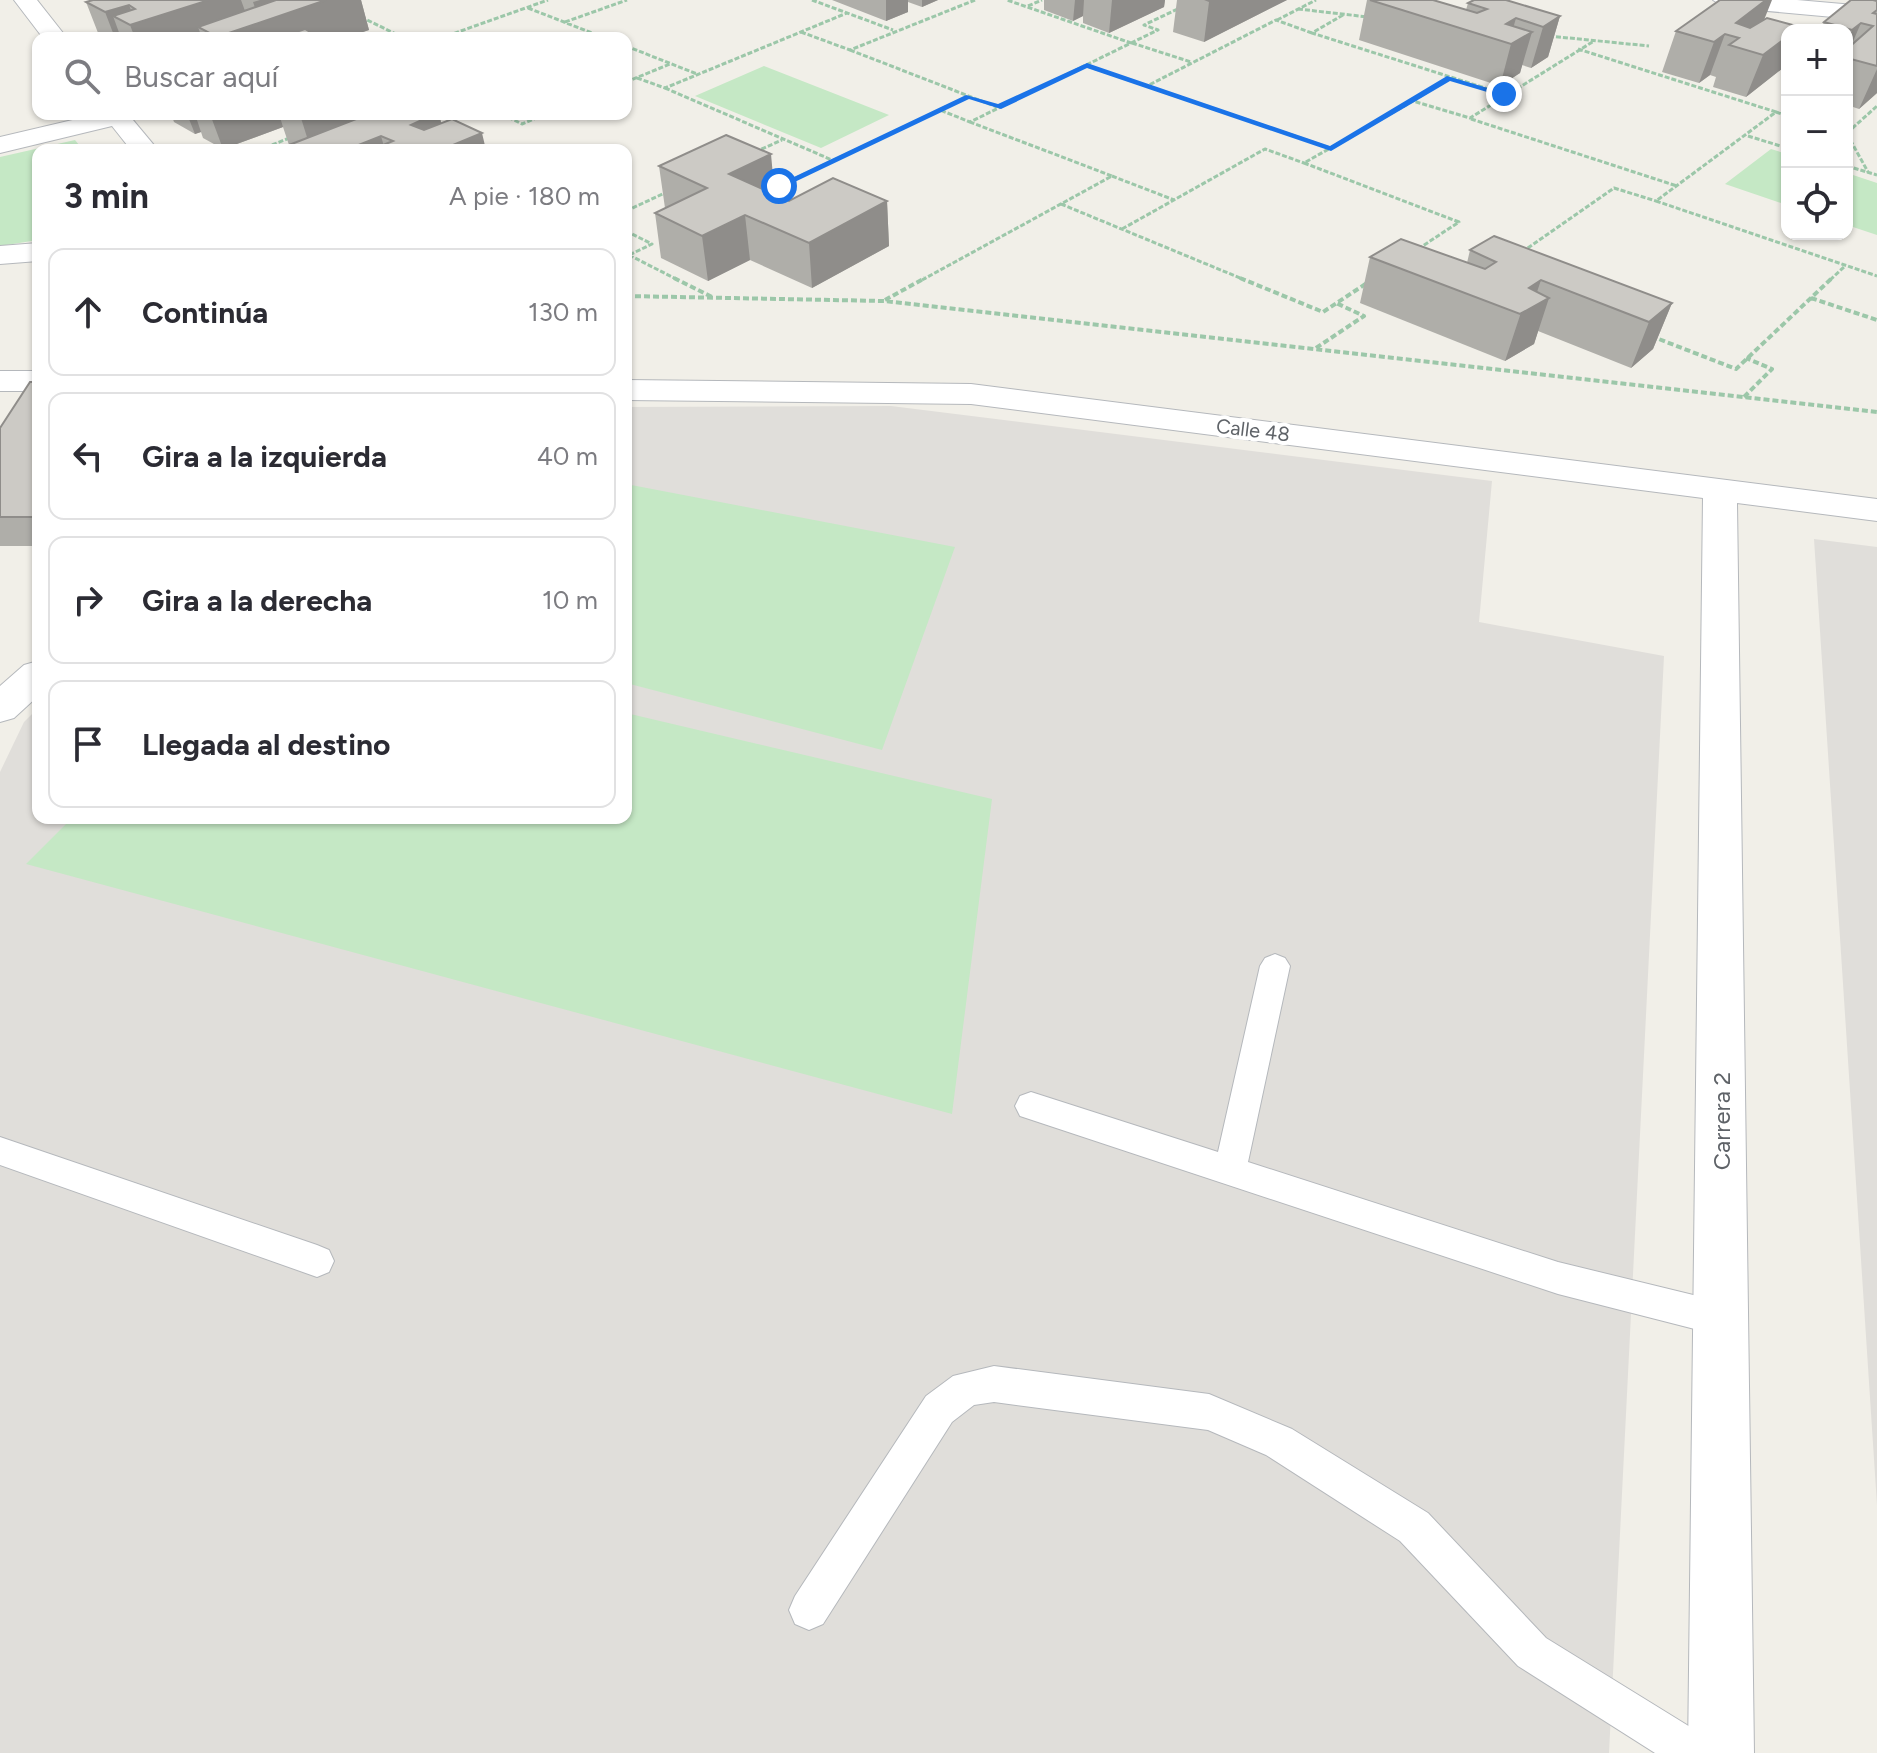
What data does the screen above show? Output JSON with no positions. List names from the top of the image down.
{
  "streets": {
    "street": ["Calle 48", "Carrera 2"]
  },
  "crossings": [
    ["Calle 48", "Carrera 2"]
  ],
  "page": {
    "map_buttons": ["+", "−"],
    "search": "Buscar aquí",
    "heading": ["3 min", "A pie · 180 m"],
    "list": [
      ["Continúa", "130 m"],
      ["Gira a la izquierda", "40 m"],
      ["Gira a la derecha", "10 m"],
      "Llegada al destino"
    ]
  }
}
